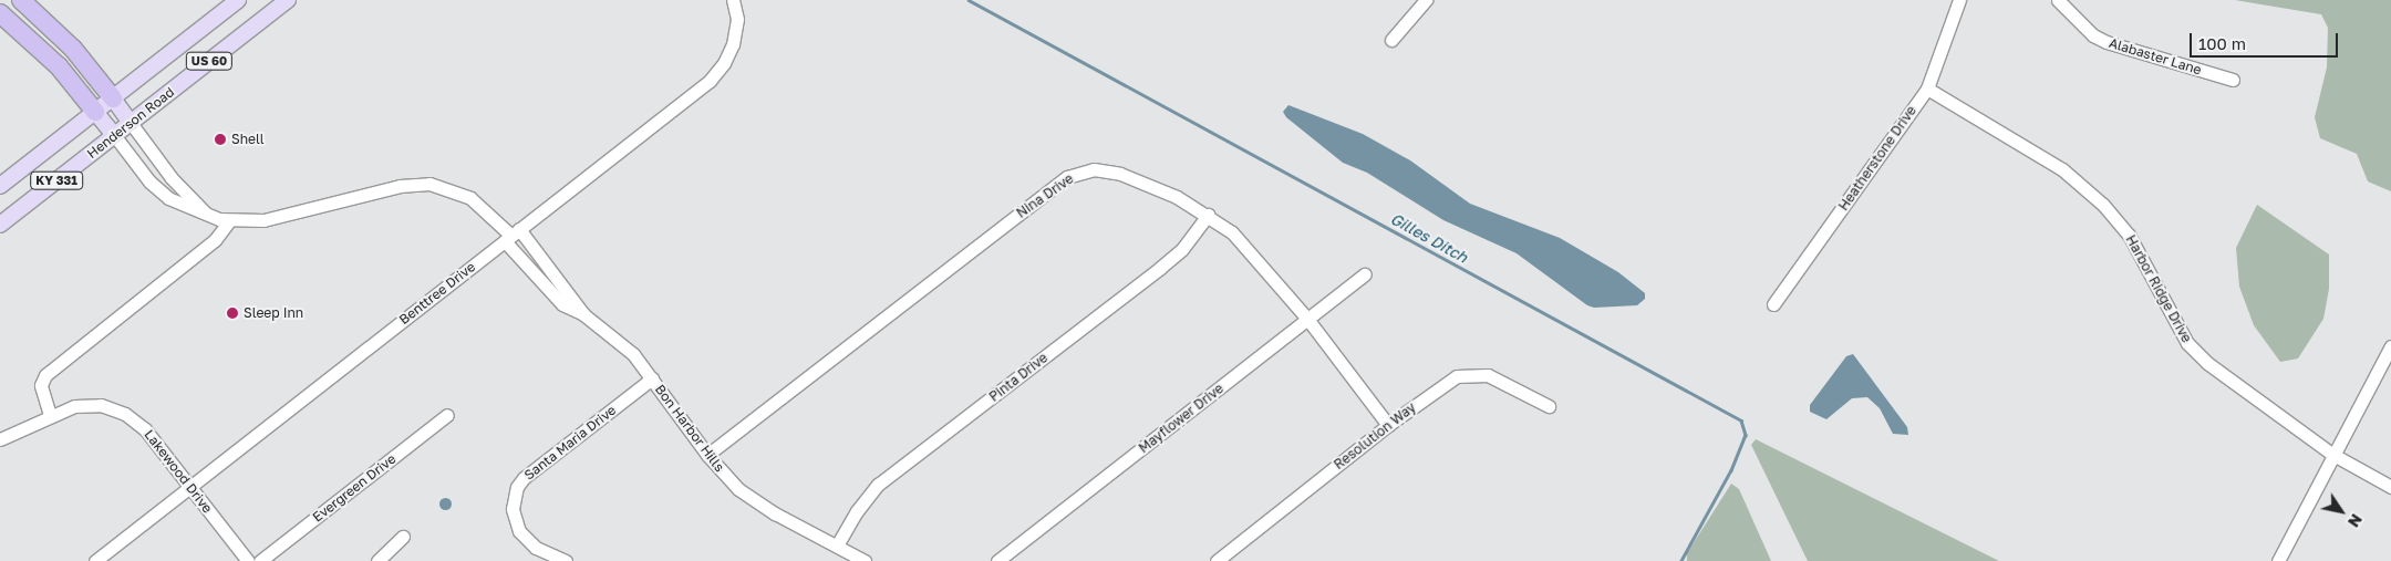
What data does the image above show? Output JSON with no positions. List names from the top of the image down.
{
  "streets": {
    "main road": ["US 60", "Henderson Road", "KY 331"],
    "street": [
      "Alabaster Lane",
      "Heatherstone Drive",
      "Nina Drive",
      "Harbor Ridge Drive",
      "Benttree Drive",
      "Pinta Drive",
      "Mayflower Drive",
      "Bon Harbor Hills",
      "Resolution Way",
      "Santa Maria Drive",
      "Lakewood Drive",
      "Evergreen Drive"
    ]
  },
  "crossings": [
    ["Henderson Road", "Bon Harbor Hills"],
    ["Heatherstone Drive", "Harbor Ridge Drive"],
    ["Nina Drive", "Pinta Drive"],
    ["Nina Drive", "Mayflower Drive"],
    ["Nina Drive", "Bon Harbor Hills"],
    ["Nina Drive", "Resolution Way"],
    ["Benttree Drive", "Bon Harbor Hills"],
    ["Benttree Drive", "Lakewood Drive"],
    ["Pinta Drive", "Bon Harbor Hills"],
    ["Bon Harbor Hills", "Santa Maria Drive"]
  ],
  "water": ["Gilles Ditch"],
  "places": ["Shell", "Sleep Inn"],
  "scale_bar": "100 m",
  "north": "bottom right"
}
